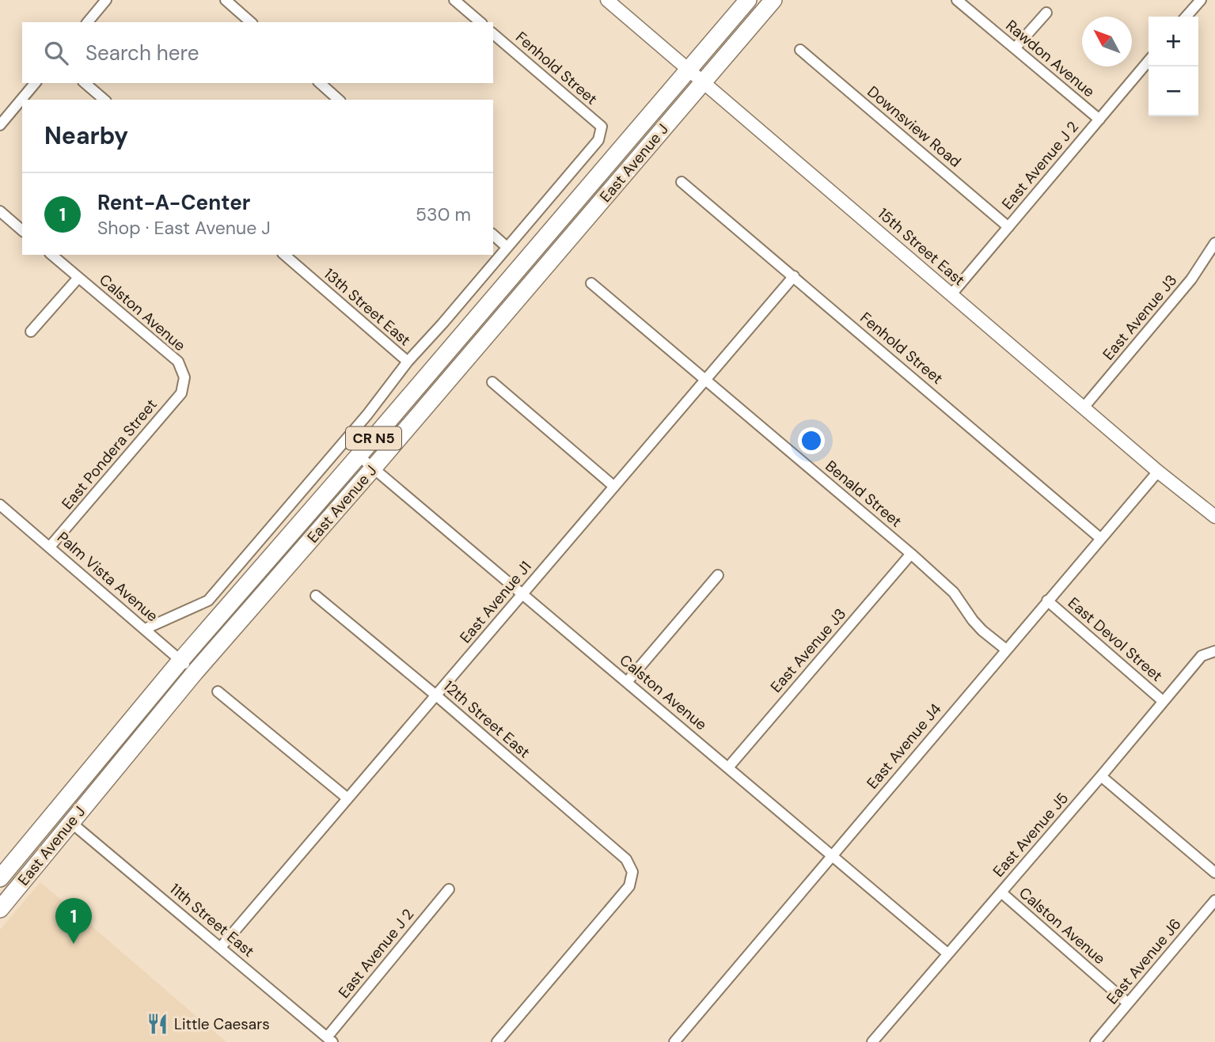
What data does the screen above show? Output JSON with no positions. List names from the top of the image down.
{
  "streets": {
    "main road": ["East Avenue J", "CR N5"],
    "street": [
      "Rawdon Avenue",
      "Fenhold Street",
      "Downsview Road",
      "East Avenue J 2",
      "15th Street East",
      "13th Street East",
      "Calston Avenue",
      "East Avenue J3",
      "East Pondera Street",
      "Benald Street",
      "Palm Vista Avenue",
      "East Avenue J1",
      "East Devol Street",
      "12th Street East",
      "East Avenue J4",
      "East Avenue J5",
      "11th Street East",
      "East Avenue J6"
    ]
  },
  "crossings": [
    ["Rawdon Avenue", "East Avenue J 2"],
    ["Fenhold Street", "East Avenue J1"],
    ["Fenhold Street", "East Avenue J4"],
    ["Downsview Road", "East Avenue J 2"],
    ["East Avenue J", "15th Street East"],
    ["East Avenue J", "Calston Avenue"],
    ["East Avenue J", "Palm Vista Avenue"],
    ["East Avenue J", "11th Street East"],
    ["East Avenue J 2", "15th Street East"],
    ["East Avenue J 2", "11th Street East"],
    ["15th Street East", "East Avenue J3"],
    ["15th Street East", "East Avenue J4"],
    ["Calston Avenue", "East Avenue J3"],
    ["Calston Avenue", "East Pondera Street"],
    ["Calston Avenue", "East Avenue J1"],
    ["Calston Avenue", "East Avenue J4"],
    ["Calston Avenue", "East Avenue J5"],
    ["Calston Avenue", "East Avenue J6"],
    ["East Avenue J3", "Benald Street"],
    ["East Pondera Street", "Palm Vista Avenue"],
    ["Benald Street", "East Avenue J1"],
    ["Benald Street", "East Avenue J4"],
    ["East Avenue J1", "12th Street East"],
    ["East Avenue J1", "11th Street East"],
    ["East Devol Street", "East Avenue J4"],
    ["East Devol Street", "East Avenue J5"]
  ],
  "places": {
    "restaurant": ["Little Caesars"]
  },
  "north": "top left",
  "page": {
    "map_buttons": ["+", "−"],
    "search": "Search here",
    "heading": "Nearby",
    "list": [
      {
        "mark": "1",
        "name": "Rent-A-Center",
        "note": "Shop · East Avenue J",
        "value": "530 m"
      }
    ],
    "pins": "1"
  }
}
